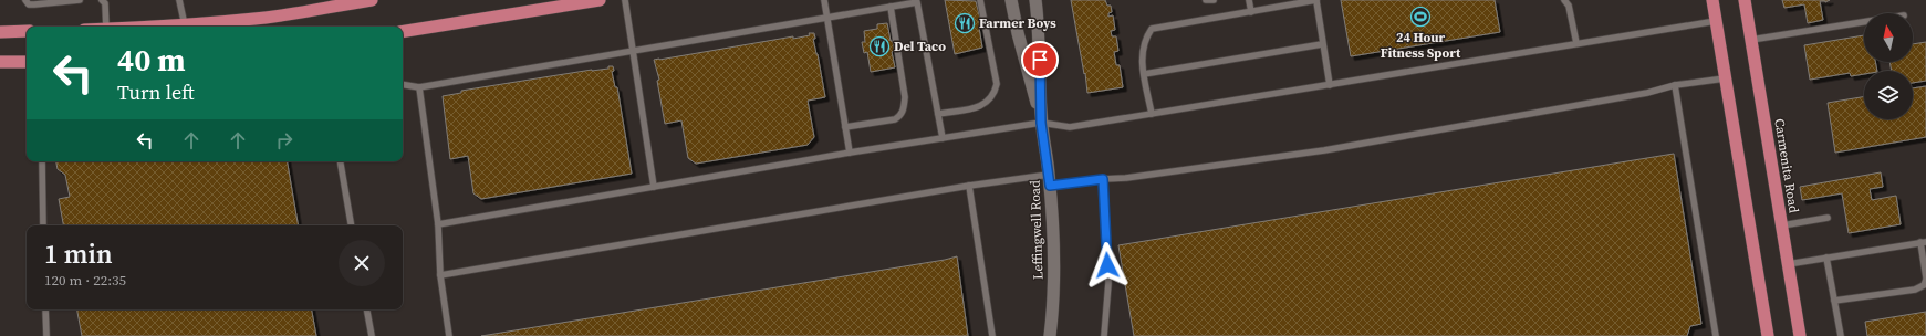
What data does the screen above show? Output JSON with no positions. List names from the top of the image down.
{
  "streets": {
    "main road": ["Carmenita Road"],
    "street": ["Leffingwell Road"]
  },
  "places": {
    "sports": ["24 Hour Fitness Sport"],
    "restaurant": ["Farmer Boys", "Del Taco"]
  },
  "north": "top",
  "page": {
    "turn": ["40 m", "Turn left"],
    "heading": ["1 min", "120 m · 22:35"]
  }
}
